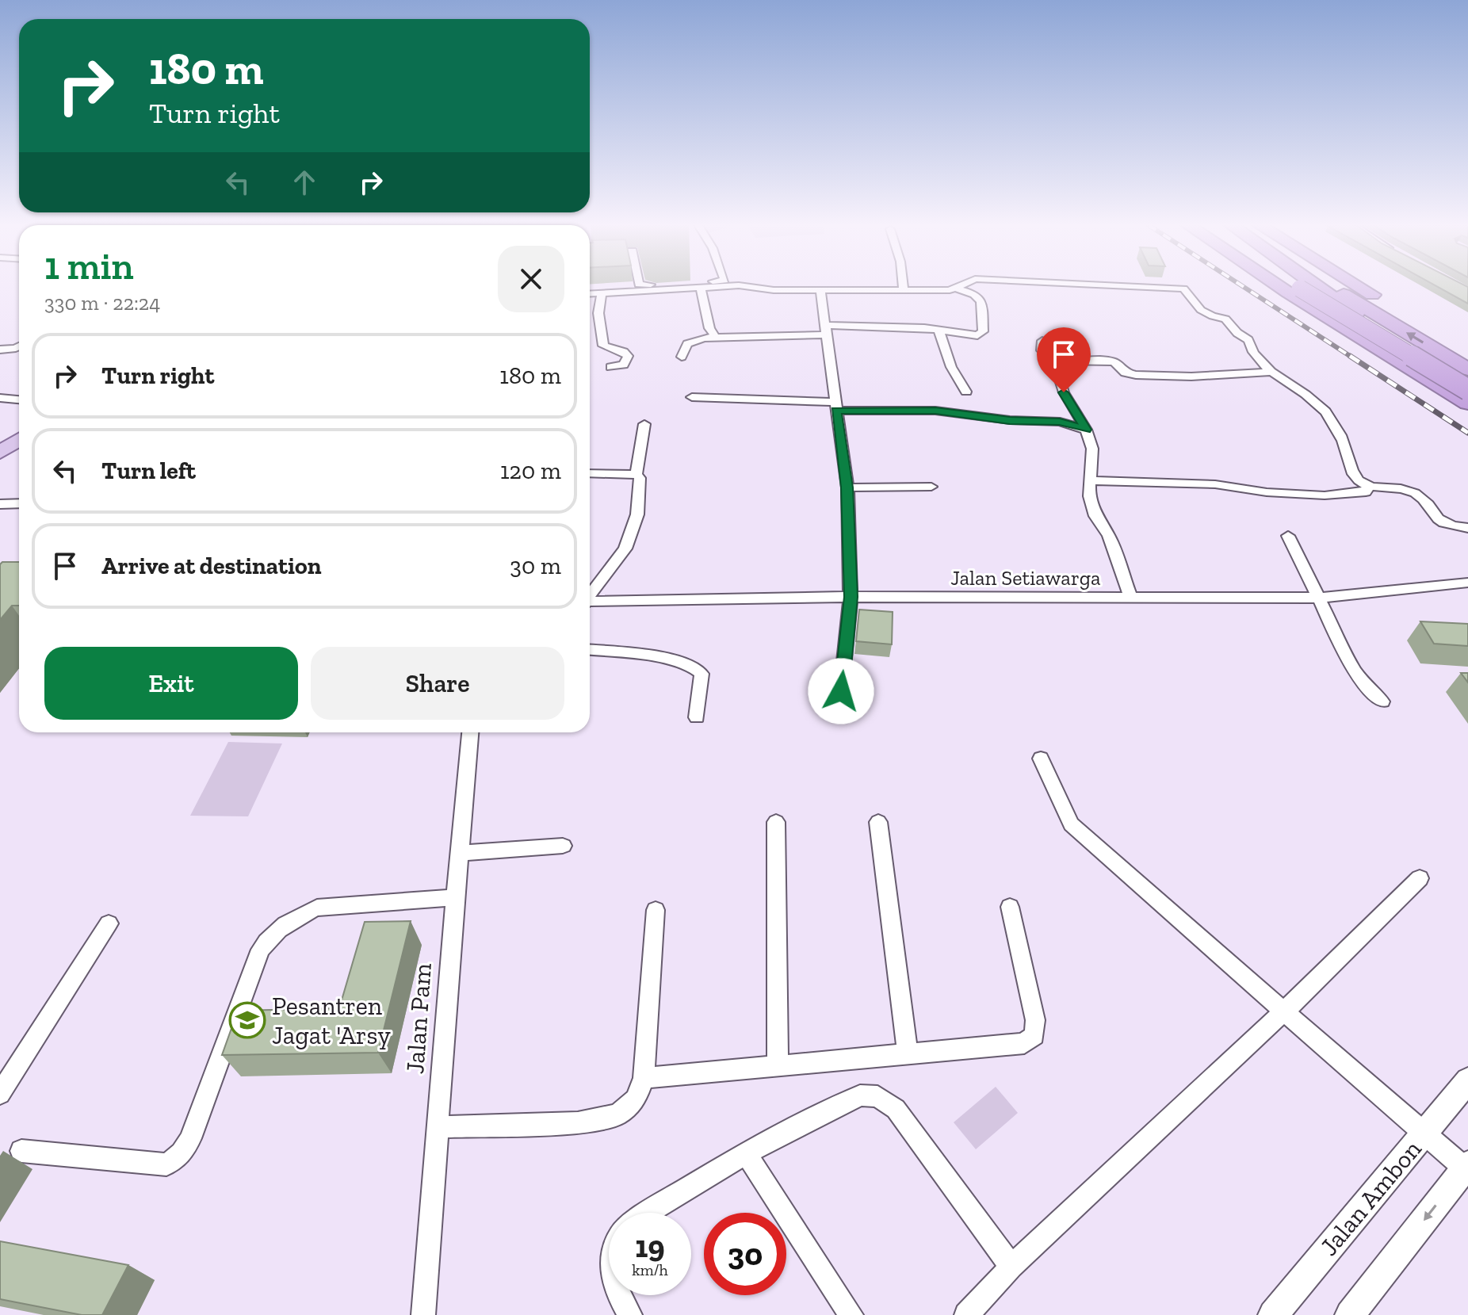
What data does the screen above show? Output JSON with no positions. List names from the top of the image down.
{
  "streets": {
    "street": ["Jalan Setiawarga", "Jalan Pam", "Jalan Ambon"]
  },
  "places": {
    "school or university": ["Pesantren Jagat 'Arsy"]
  },
  "page": {
    "turn": ["180 m", "Turn right"],
    "heading": ["1 min", "330 m · 22:24"],
    "list": [
      {
        "name": "Turn right",
        "value": "180 m"
      },
      {
        "name": "Turn left",
        "value": "120 m"
      },
      {
        "name": "Arrive at destination",
        "value": "30 m"
      }
    ],
    "buttons": ["Exit", "Share"],
    "speed": "19 km/h",
    "limit": "30"
  }
}
